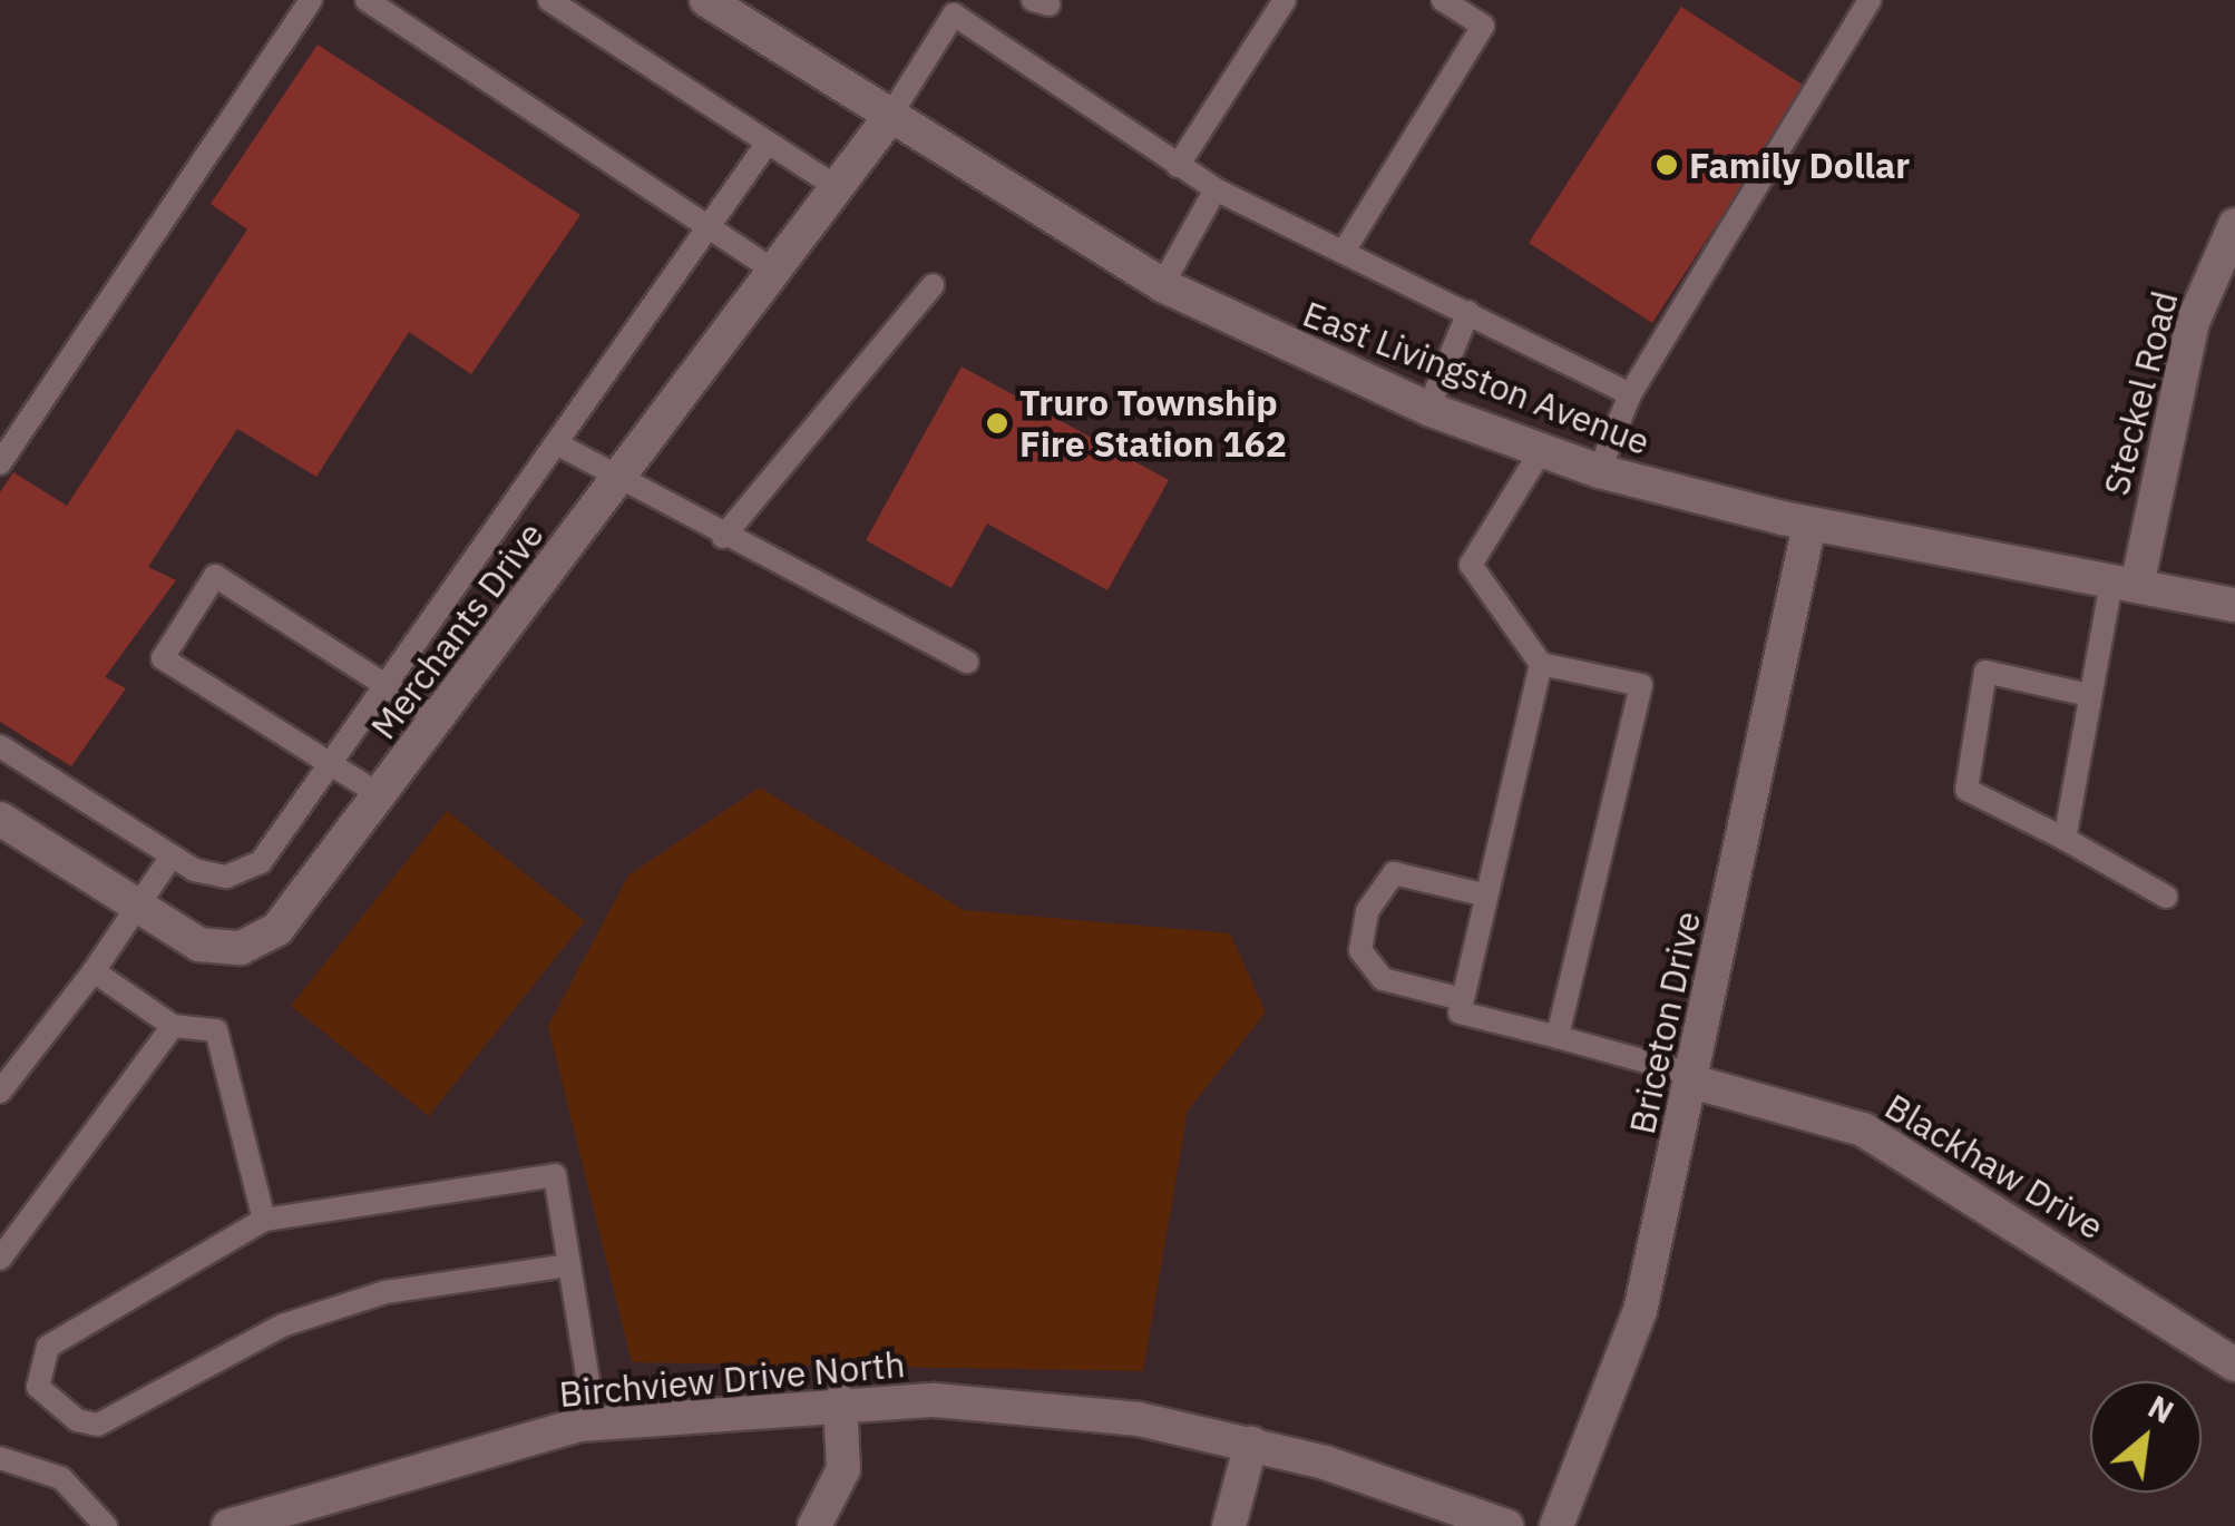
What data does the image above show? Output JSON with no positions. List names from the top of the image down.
{
  "streets": {
    "street": [
      "East Livingston Avenue",
      "Steckel Road",
      "Merchants Drive",
      "Briceton Drive",
      "Blackhaw Drive",
      "Birchview Drive North"
    ]
  },
  "crossings": [
    ["East Livingston Avenue", "Steckel Road"],
    ["East Livingston Avenue", "Merchants Drive"],
    ["East Livingston Avenue", "Briceton Drive"],
    ["Briceton Drive", "Blackhaw Drive"]
  ],
  "places": ["Family Dollar", "Truro Township Fire Station 162"],
  "north": "top right"
}
